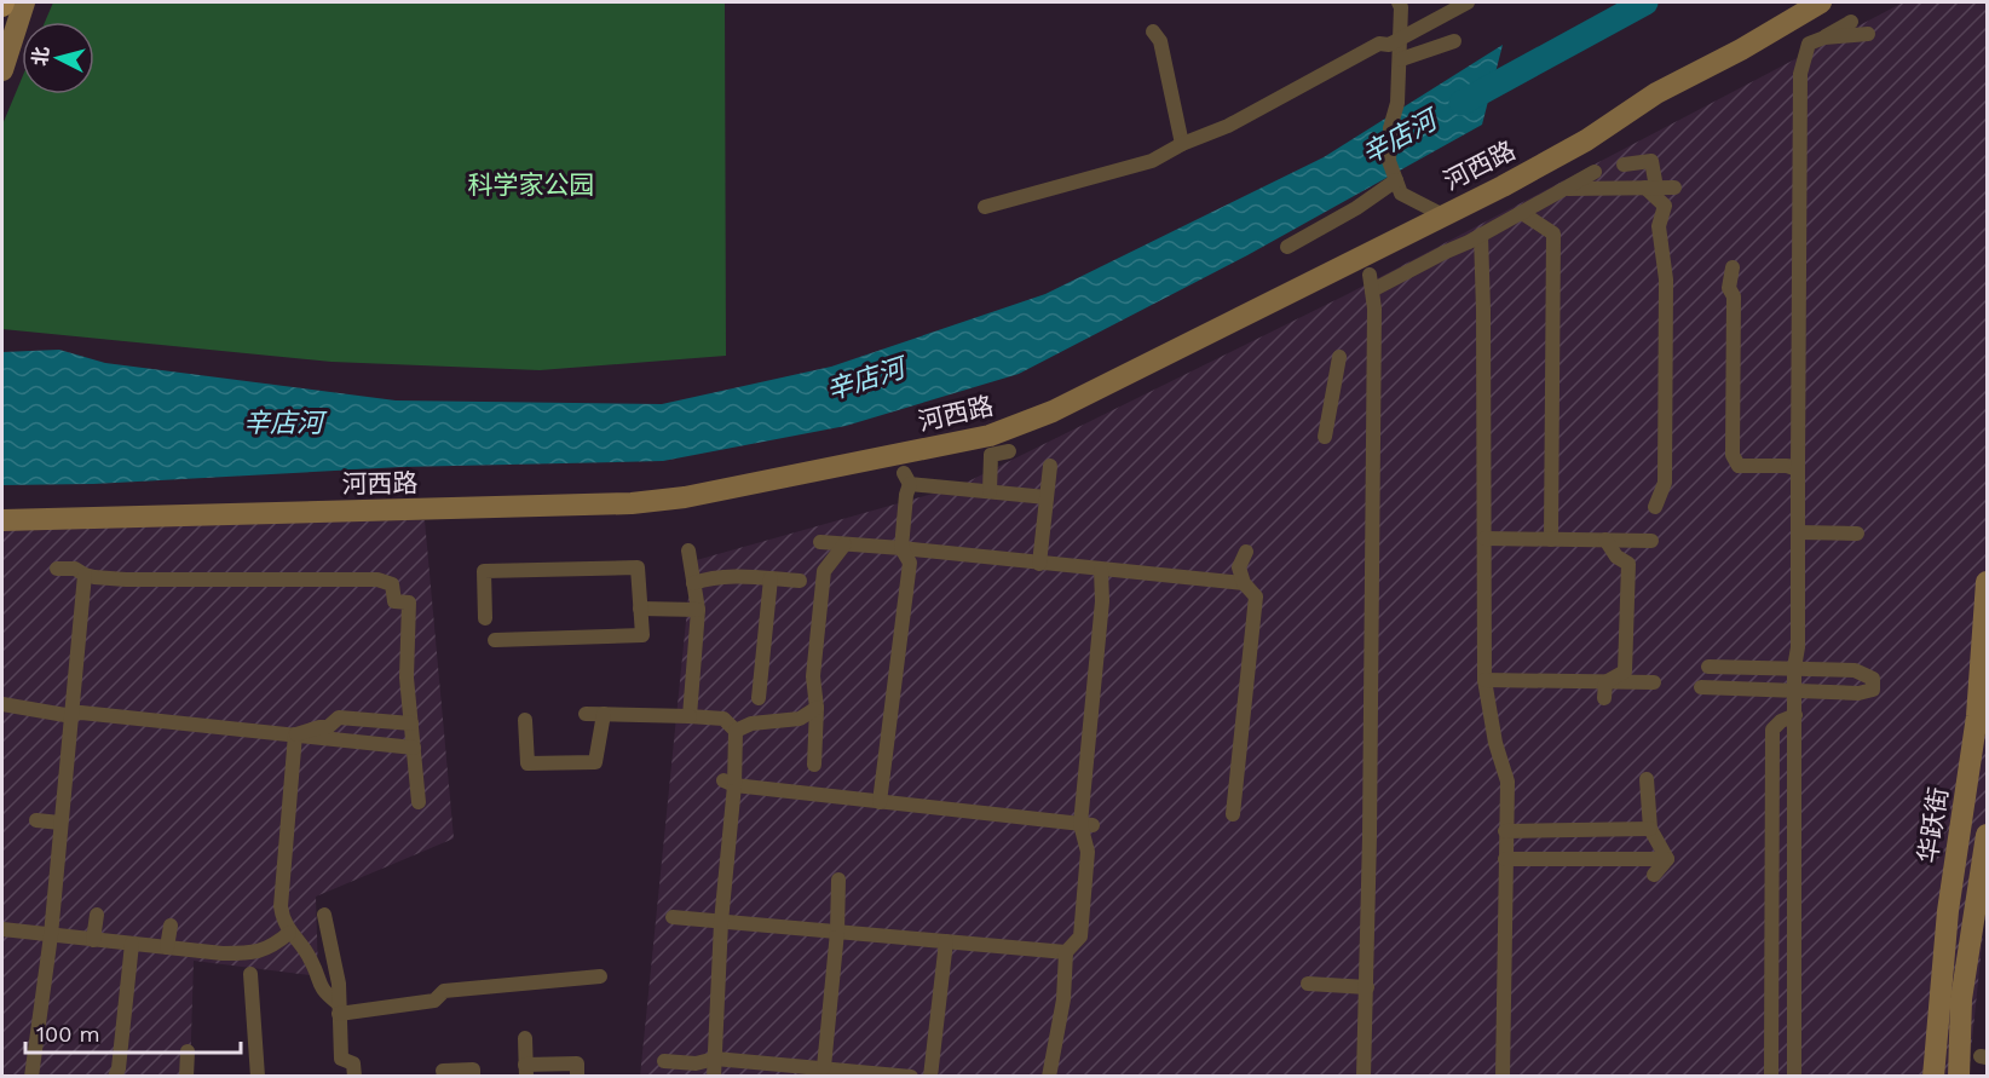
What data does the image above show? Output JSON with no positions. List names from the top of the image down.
{
  "streets": {
    "street": ["河西路", "华跃街"]
  },
  "water": ["辛店河"],
  "parks": ["科学家公园"],
  "scale_bar": "100 m",
  "north": "left"
}
